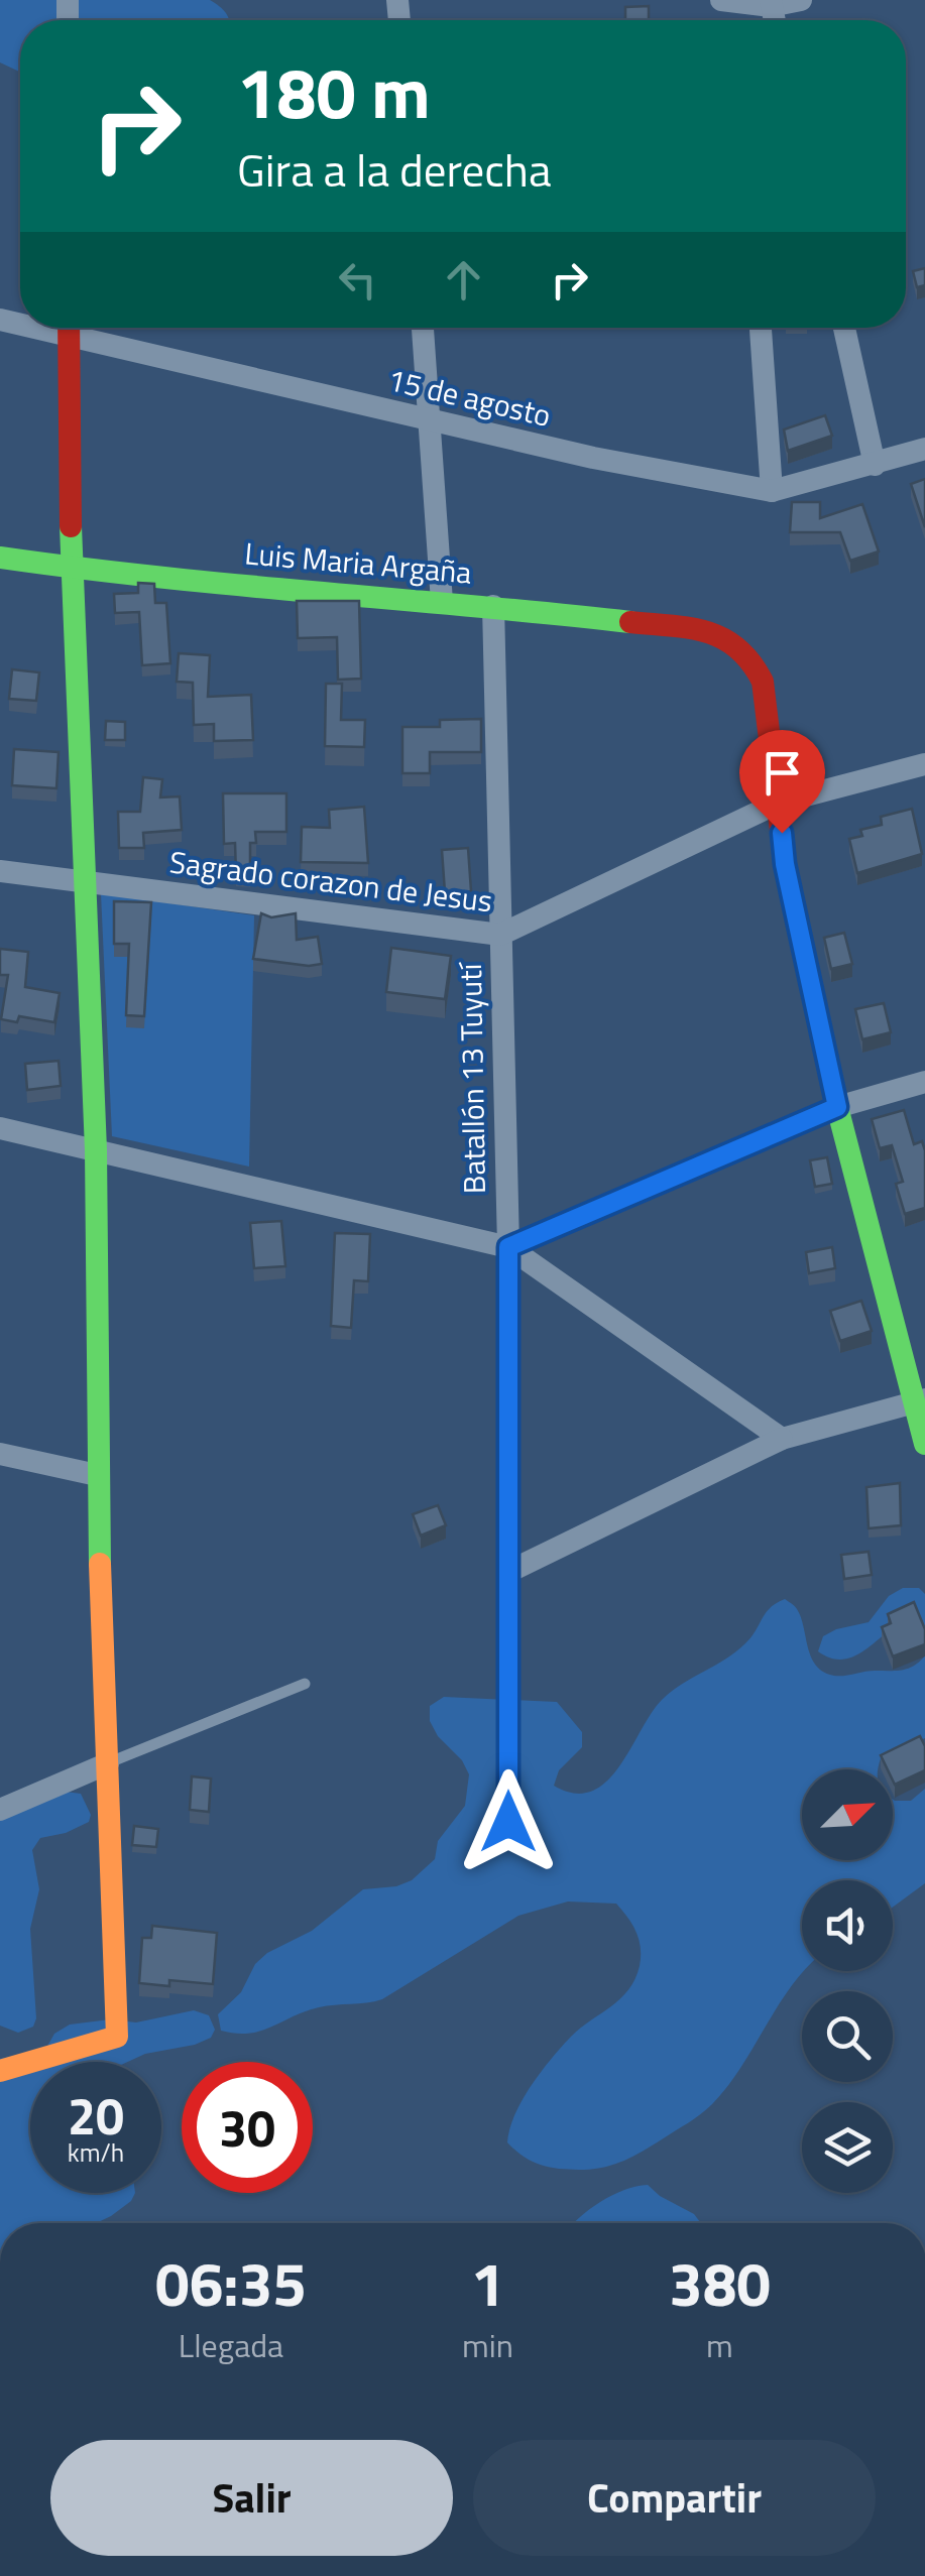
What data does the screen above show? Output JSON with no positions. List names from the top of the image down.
{
  "streets": {
    "street": [
      "15 de agosto",
      "Luis Maria Argaña",
      "Sagrado corazon de Jesus",
      "Batallón 13 Tuyutí"
    ]
  },
  "crossings": [
    ["Luis Maria Argaña", "Sagrado corazon de Jesus"],
    ["Luis Maria Argaña", "Batallón 13 Tuyutí"],
    ["Sagrado corazon de Jesus", "Batallón 13 Tuyutí"]
  ],
  "north": "top right",
  "page": {
    "turn": ["180 m", "Gira a la derecha"],
    "speed": "20 km/h",
    "limit": "30",
    "eta": [
      "06:35",
      "Llegada",
      "1",
      "min",
      "380",
      "m"
    ],
    "buttons": ["Salir", "Compartir"]
  }
}
